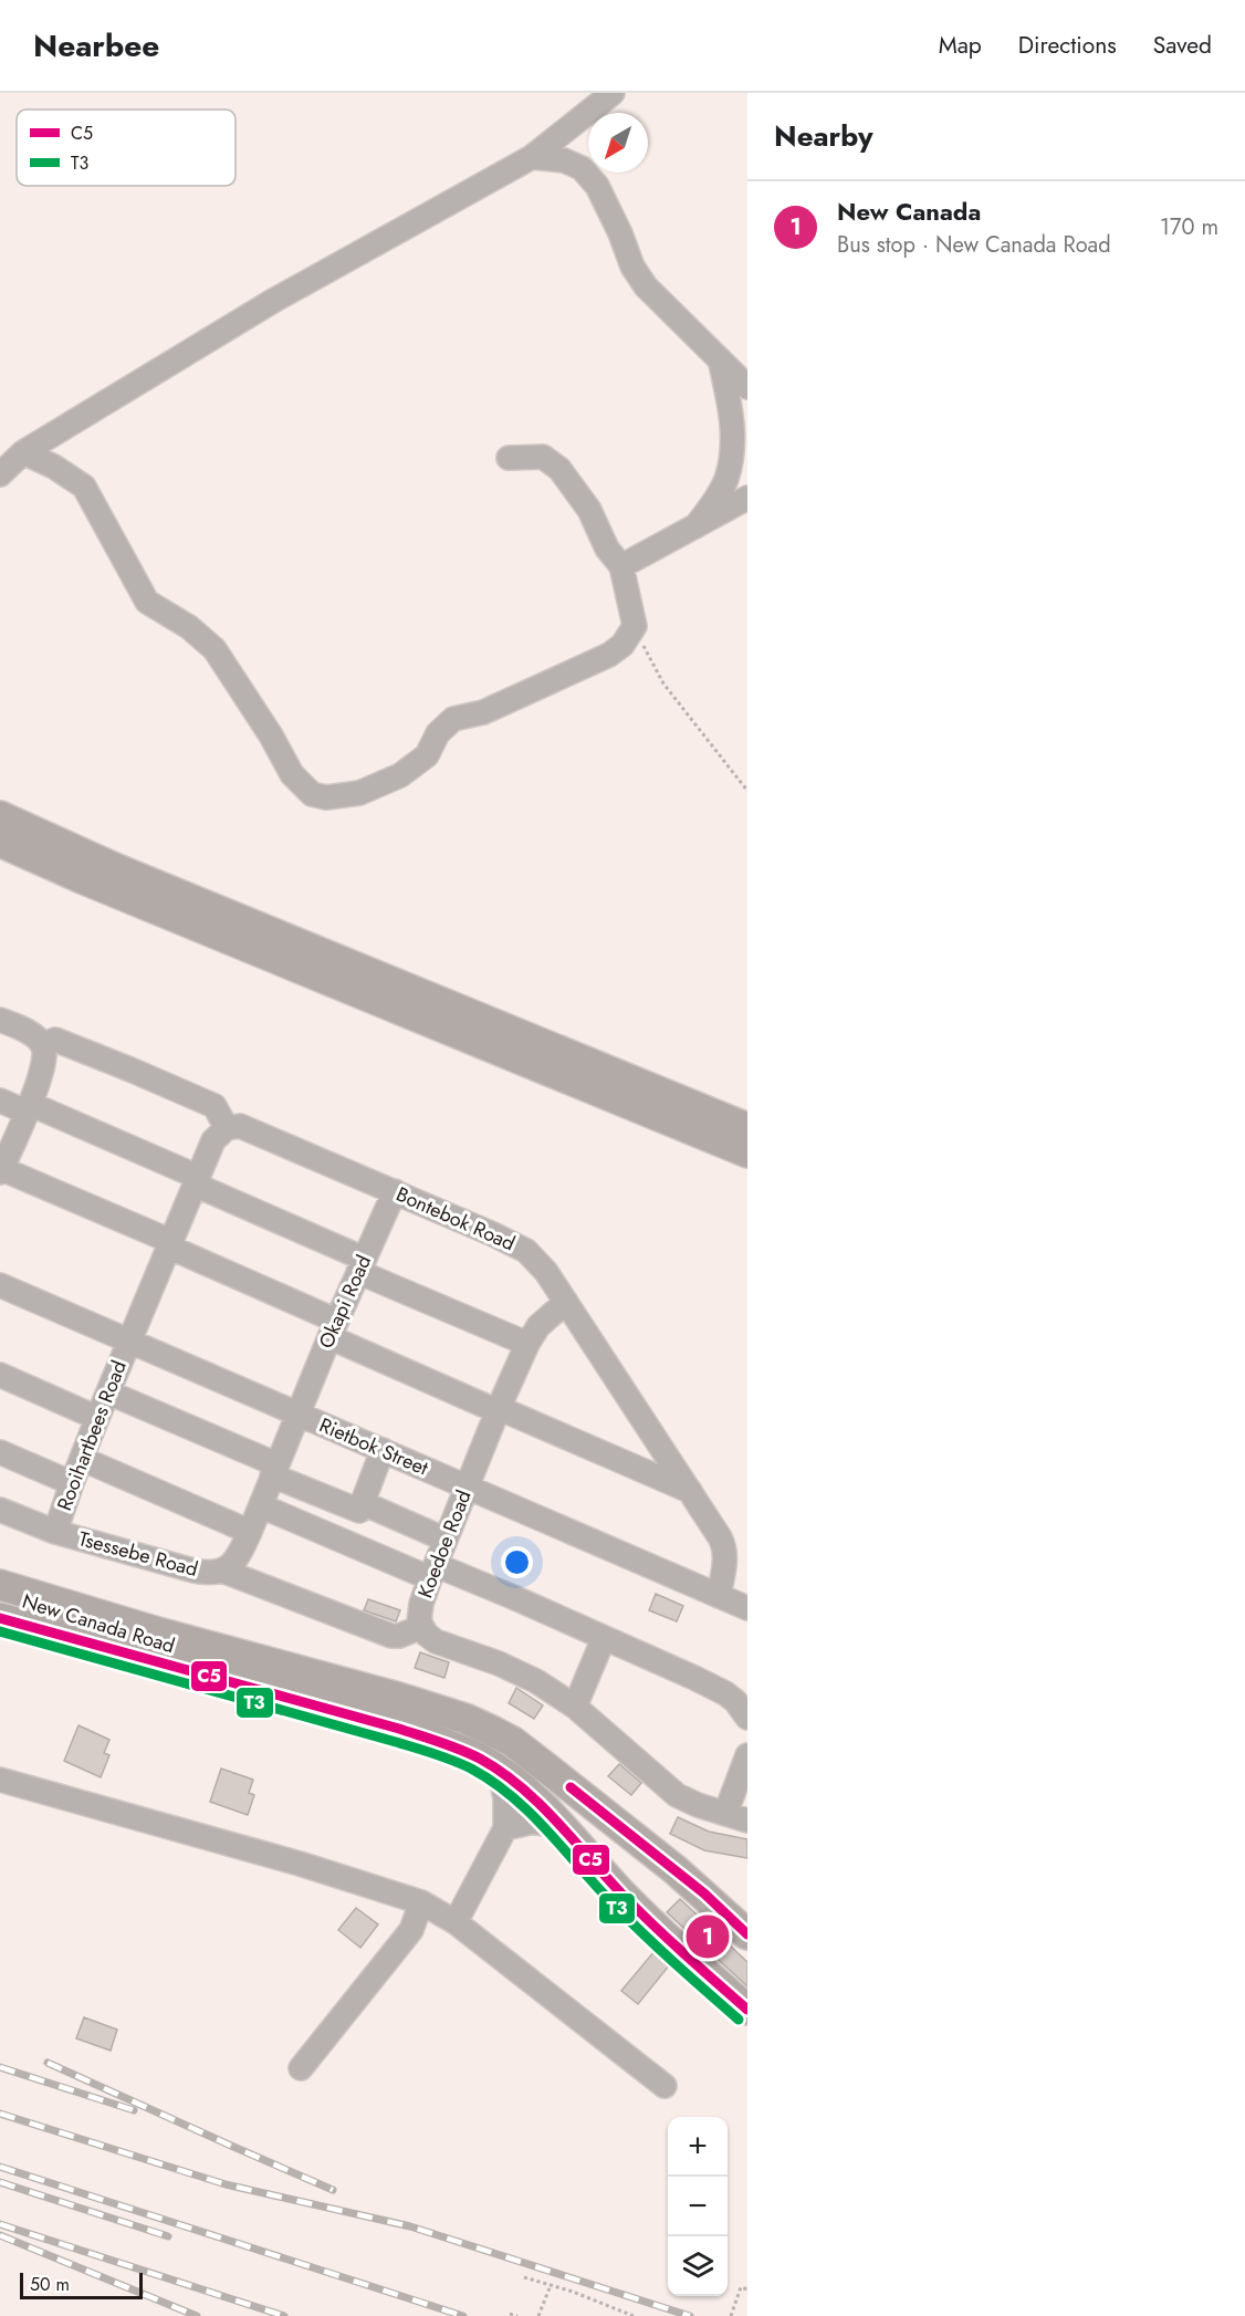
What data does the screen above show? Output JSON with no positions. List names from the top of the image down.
{
  "streets": {
    "main road": ["New Canada Road"],
    "street": [
      "Bontebok Road",
      "Okapi Road",
      "Rooihartbees Road",
      "Rietbok Street",
      "Koedoe Road",
      "Tsessebe Road"
    ]
  },
  "crossings": [
    ["Bontebok Road", "Okapi Road"],
    ["Bontebok Road", "Rietbok Street"],
    ["Bontebok Road", "Koedoe Road"],
    ["Okapi Road", "Rietbok Street"],
    ["Okapi Road", "Tsessebe Road"],
    ["Rooihartbees Road", "Rietbok Street"],
    ["Rooihartbees Road", "Tsessebe Road"],
    ["Rietbok Street", "Koedoe Road"],
    ["Rietbok Street", "Tsessebe Road"]
  ],
  "lines": ["transit line C5", "transit line T3"],
  "legend": ["C5", "T3"],
  "scale_bar": "50 m",
  "north": "bottom left",
  "page": {
    "header": "Nearbee",
    "nav": ["Map", "Directions", "Saved"],
    "heading": "Nearby",
    "list": [
      {
        "mark": "1",
        "name": "New Canada",
        "note": "Bus stop · New Canada Road",
        "value": "170 m"
      }
    ],
    "pins": "1",
    "map_buttons": ["+", "−"],
    "scale": "50 m"
  }
}
